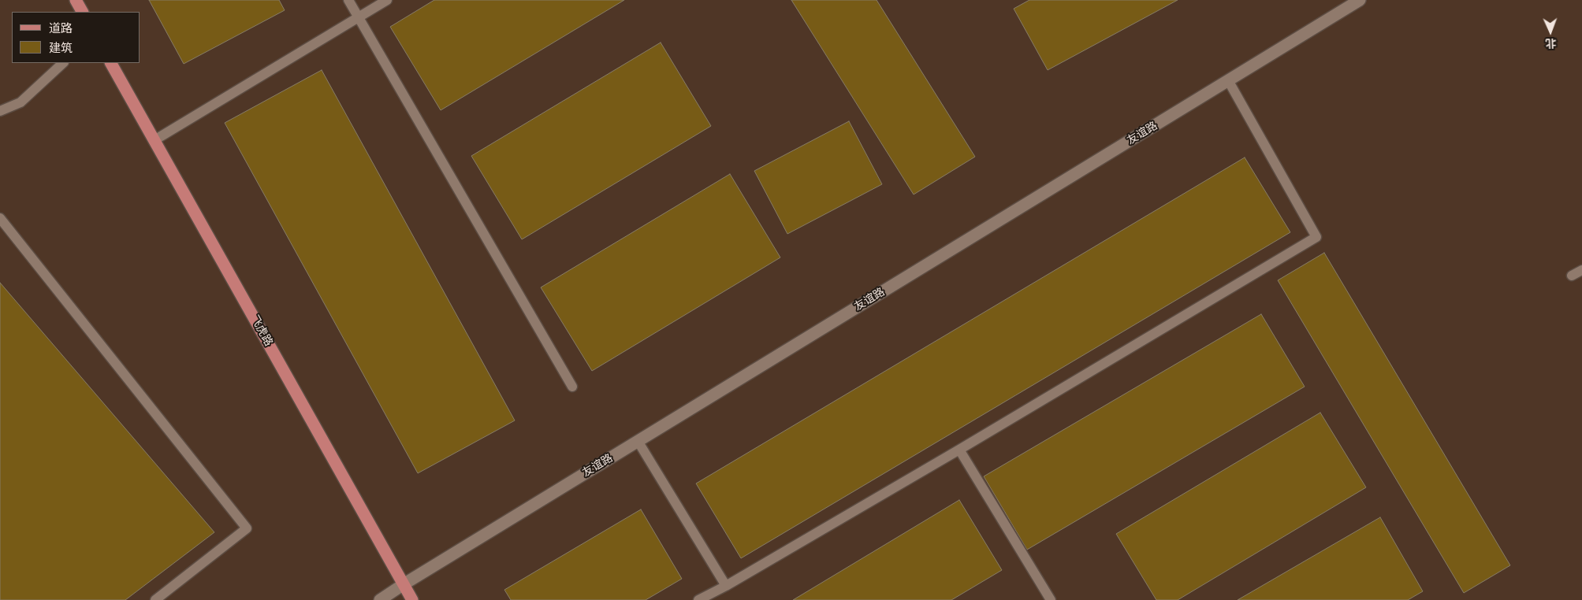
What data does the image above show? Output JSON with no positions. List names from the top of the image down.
{
  "streets": {
    "main road": ["飞虎路"],
    "street": ["友谊路"]
  },
  "crossings": [
    ["友谊路", "飞虎路"]
  ],
  "legend": ["道路", "建筑"],
  "north": "bottom"
}
